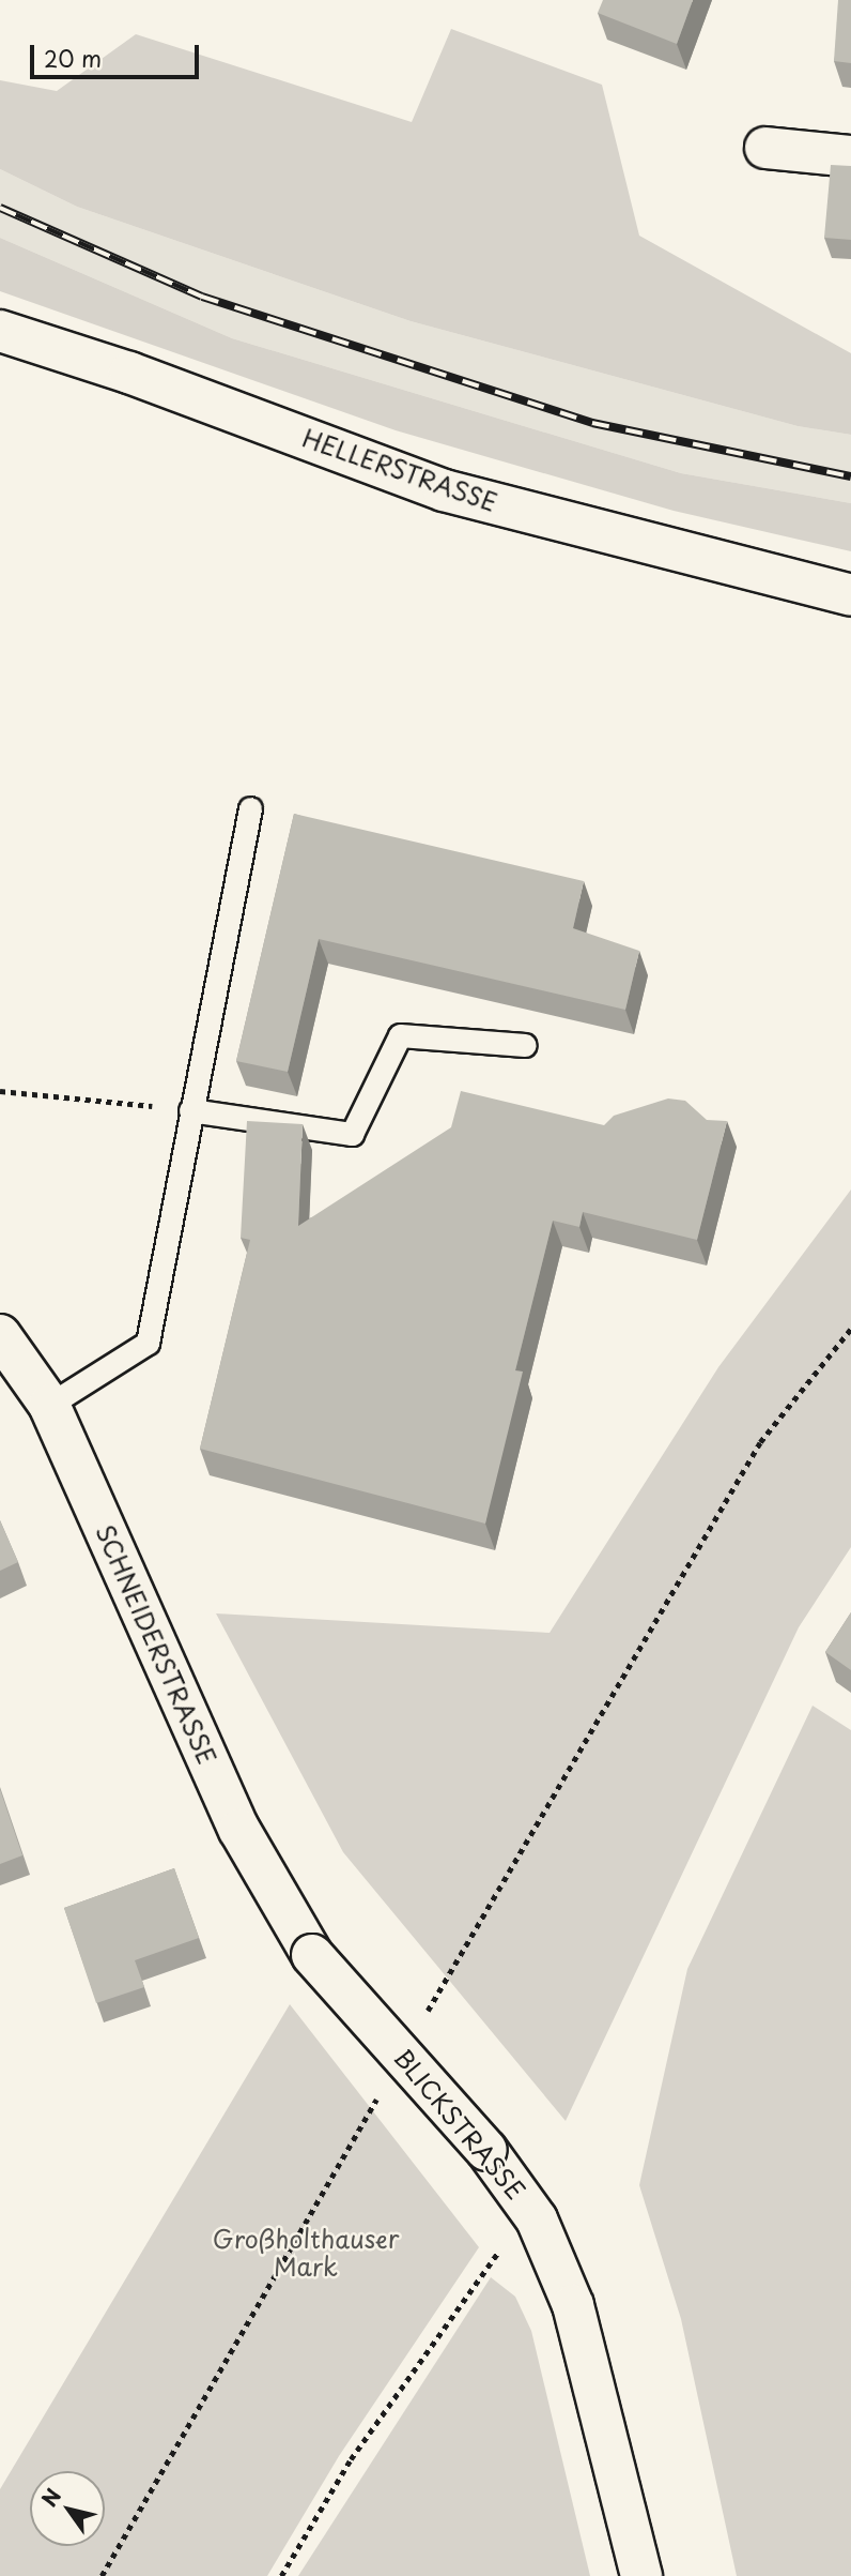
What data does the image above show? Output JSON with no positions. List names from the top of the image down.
{
  "streets": {
    "street": ["HELLERSTRASSE", "SCHNEIDERSTRASSE", "BLICKSTRASSE"]
  },
  "crossings": [
    ["SCHNEIDERSTRASSE", "BLICKSTRASSE"]
  ],
  "parks": ["Großholthauser Mark"],
  "scale_bar": "20 m",
  "north": "top left"
}
